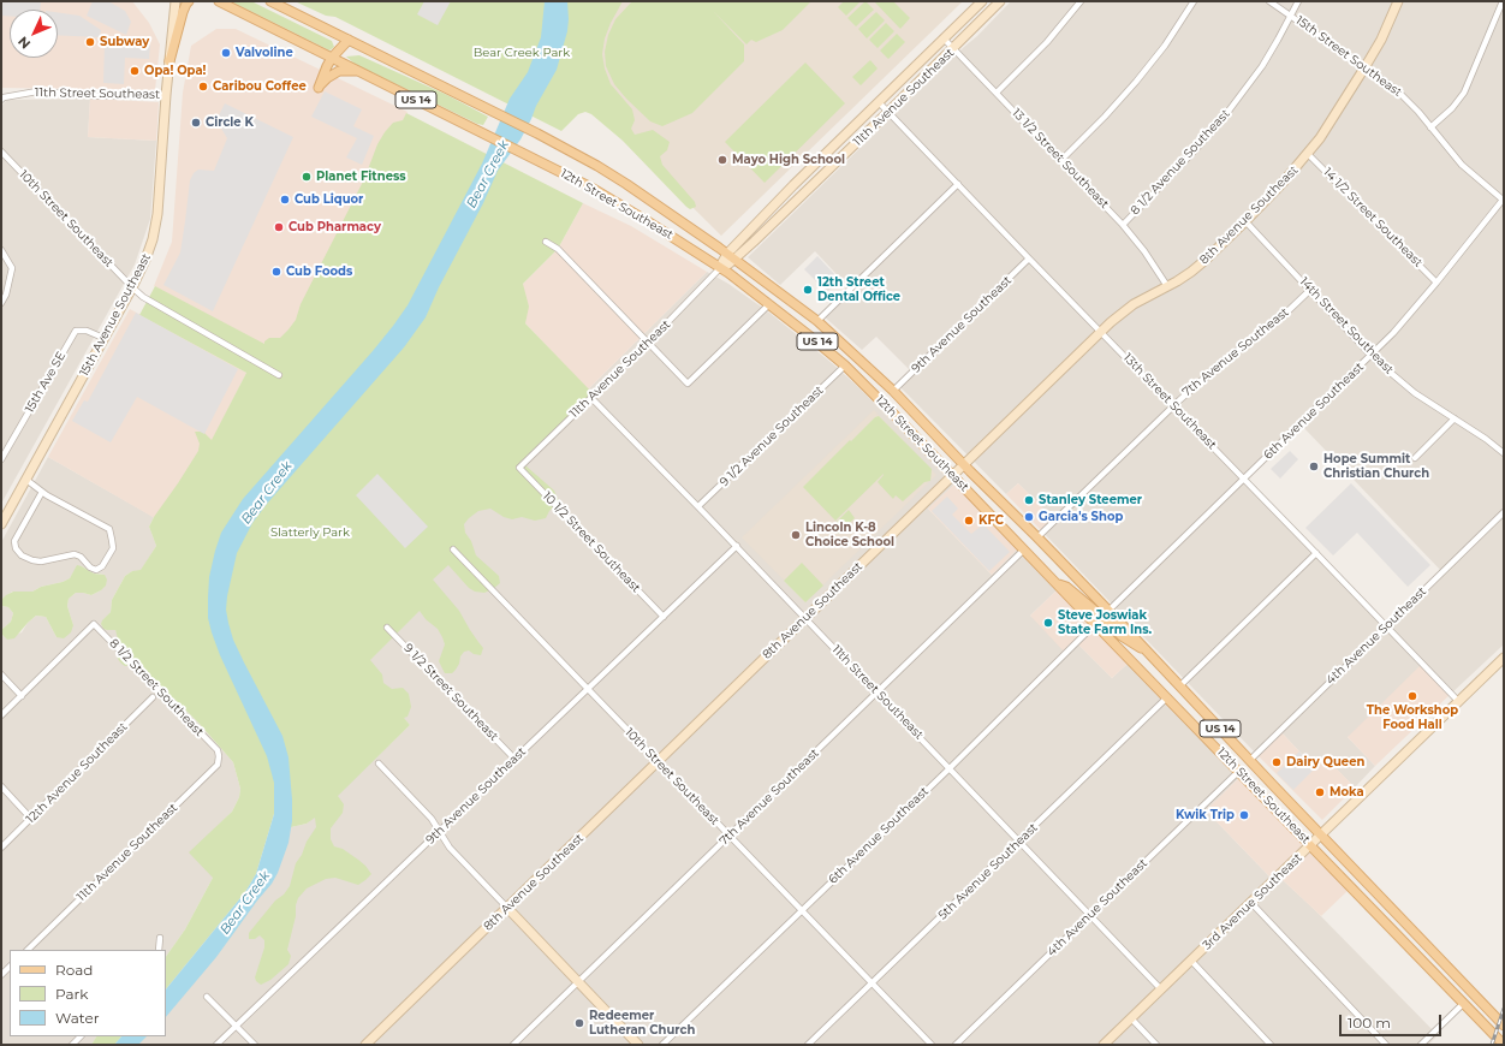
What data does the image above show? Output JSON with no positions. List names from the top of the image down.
{
  "streets": {
    "main road": [
      "11th Avenue Southeast",
      "US 14",
      "12th Street Southeast",
      "8th Avenue Southeast",
      "15th Avenue Southeast",
      "3rd Avenue Southeast"
    ],
    "street": [
      "15th Street Southeast",
      "11th Street Southeast",
      "13 1/2 Street Southeast",
      "8 1/2 Avenue Southeast",
      "14 1/2 Street Southeast",
      "10th Street Southeast",
      "9th Avenue Southeast",
      "14th Street Southeast",
      "7th Avenue Southeast",
      "15th Ave SE",
      "13th Street Southeast",
      "6th Avenue Southeast",
      "9 1/2 Avenue Southeast",
      "10 1/2 Street Southeast",
      "4th Avenue Southeast",
      "8 1/2 Street Southeast",
      "9 1/2 Street Southeast",
      "12th Avenue Southeast",
      "5th Avenue Southeast"
    ]
  },
  "crossings": [
    ["15th Street Southeast", "8 1/2 Avenue Southeast"],
    ["15th Street Southeast", "8th Avenue Southeast"],
    ["15th Street Southeast", "6th Avenue Southeast"],
    ["11th Street Southeast", "11th Avenue Southeast"],
    ["11th Street Southeast", "8th Avenue Southeast"],
    ["11th Street Southeast", "15th Avenue Southeast"],
    ["11th Street Southeast", "9th Avenue Southeast"],
    ["11th Street Southeast", "7th Avenue Southeast"],
    ["11th Street Southeast", "6th Avenue Southeast"],
    ["11th Street Southeast", "9 1/2 Avenue Southeast"],
    ["11th Street Southeast", "4th Avenue Southeast"],
    ["11th Street Southeast", "5th Avenue Southeast"],
    ["11th Street Southeast", "3rd Avenue Southeast"],
    ["11th Avenue Southeast", "13 1/2 Street Southeast"],
    ["11th Avenue Southeast", "12th Street Southeast"],
    ["11th Avenue Southeast", "13th Street Southeast"],
    ["11th Avenue Southeast", "10 1/2 Street Southeast"],
    ["11th Avenue Southeast", "8 1/2 Street Southeast"],
    ["13 1/2 Street Southeast", "8 1/2 Avenue Southeast"],
    ["13 1/2 Street Southeast", "8th Avenue Southeast"],
    ["12th Street Southeast", "8th Avenue Southeast"],
    ["12th Street Southeast", "9th Avenue Southeast"],
    ["12th Street Southeast", "7th Avenue Southeast"],
    ["12th Street Southeast", "6th Avenue Southeast"],
    ["12th Street Southeast", "9 1/2 Avenue Southeast"],
    ["12th Street Southeast", "4th Avenue Southeast"],
    ["12th Street Southeast", "5th Avenue Southeast"],
    ["12th Street Southeast", "3rd Avenue Southeast"],
    ["8th Avenue Southeast", "14 1/2 Street Southeast"],
    ["8th Avenue Southeast", "10th Street Southeast"],
    ["8th Avenue Southeast", "14th Street Southeast"],
    ["8th Avenue Southeast", "13th Street Southeast"],
    ["14 1/2 Street Southeast", "6th Avenue Southeast"],
    ["10th Street Southeast", "15th Avenue Southeast"],
    ["10th Street Southeast", "9th Avenue Southeast"],
    ["10th Street Southeast", "7th Avenue Southeast"],
    ["10th Street Southeast", "6th Avenue Southeast"],
    ["10th Street Southeast", "5th Avenue Southeast"],
    ["15th Avenue Southeast", "15th Ave SE"],
    ["9th Avenue Southeast", "13th Street Southeast"],
    ["9th Avenue Southeast", "10 1/2 Street Southeast"],
    ["9th Avenue Southeast", "9 1/2 Street Southeast"],
    ["14th Street Southeast", "7th Avenue Southeast"],
    ["14th Street Southeast", "6th Avenue Southeast"],
    ["7th Avenue Southeast", "13th Street Southeast"],
    ["13th Street Southeast", "6th Avenue Southeast"],
    ["13th Street Southeast", "4th Avenue Southeast"],
    ["13th Street Southeast", "3rd Avenue Southeast"]
  ],
  "water": ["Bear Creek"],
  "parks": ["Bear Creek Park", "Slatterly Park"],
  "places": [
    "Subway",
    "Valvoline",
    "Opa! Opa!",
    "Caribou Coffee",
    "Circle K",
    "Mayo High School",
    "Planet Fitness",
    "Cub Liquor",
    "Cub Pharmacy",
    "Cub Foods",
    "12th Street Dental Office",
    "Hope Summit Christian Church",
    "Stanley Steemer",
    "Garcia's Shop",
    "KFC",
    "Lincoln K-8 Choice School",
    "Steve Joswiak State Farm Ins.",
    "The Workshop Food Hall",
    "Dairy Queen",
    "Moka",
    "Kwik Trip",
    "Redeemer Lutheran Church"
  ],
  "legend": ["Road", "Park", "Water"],
  "scale_bar": "100 m",
  "north": "bottom left"
}
